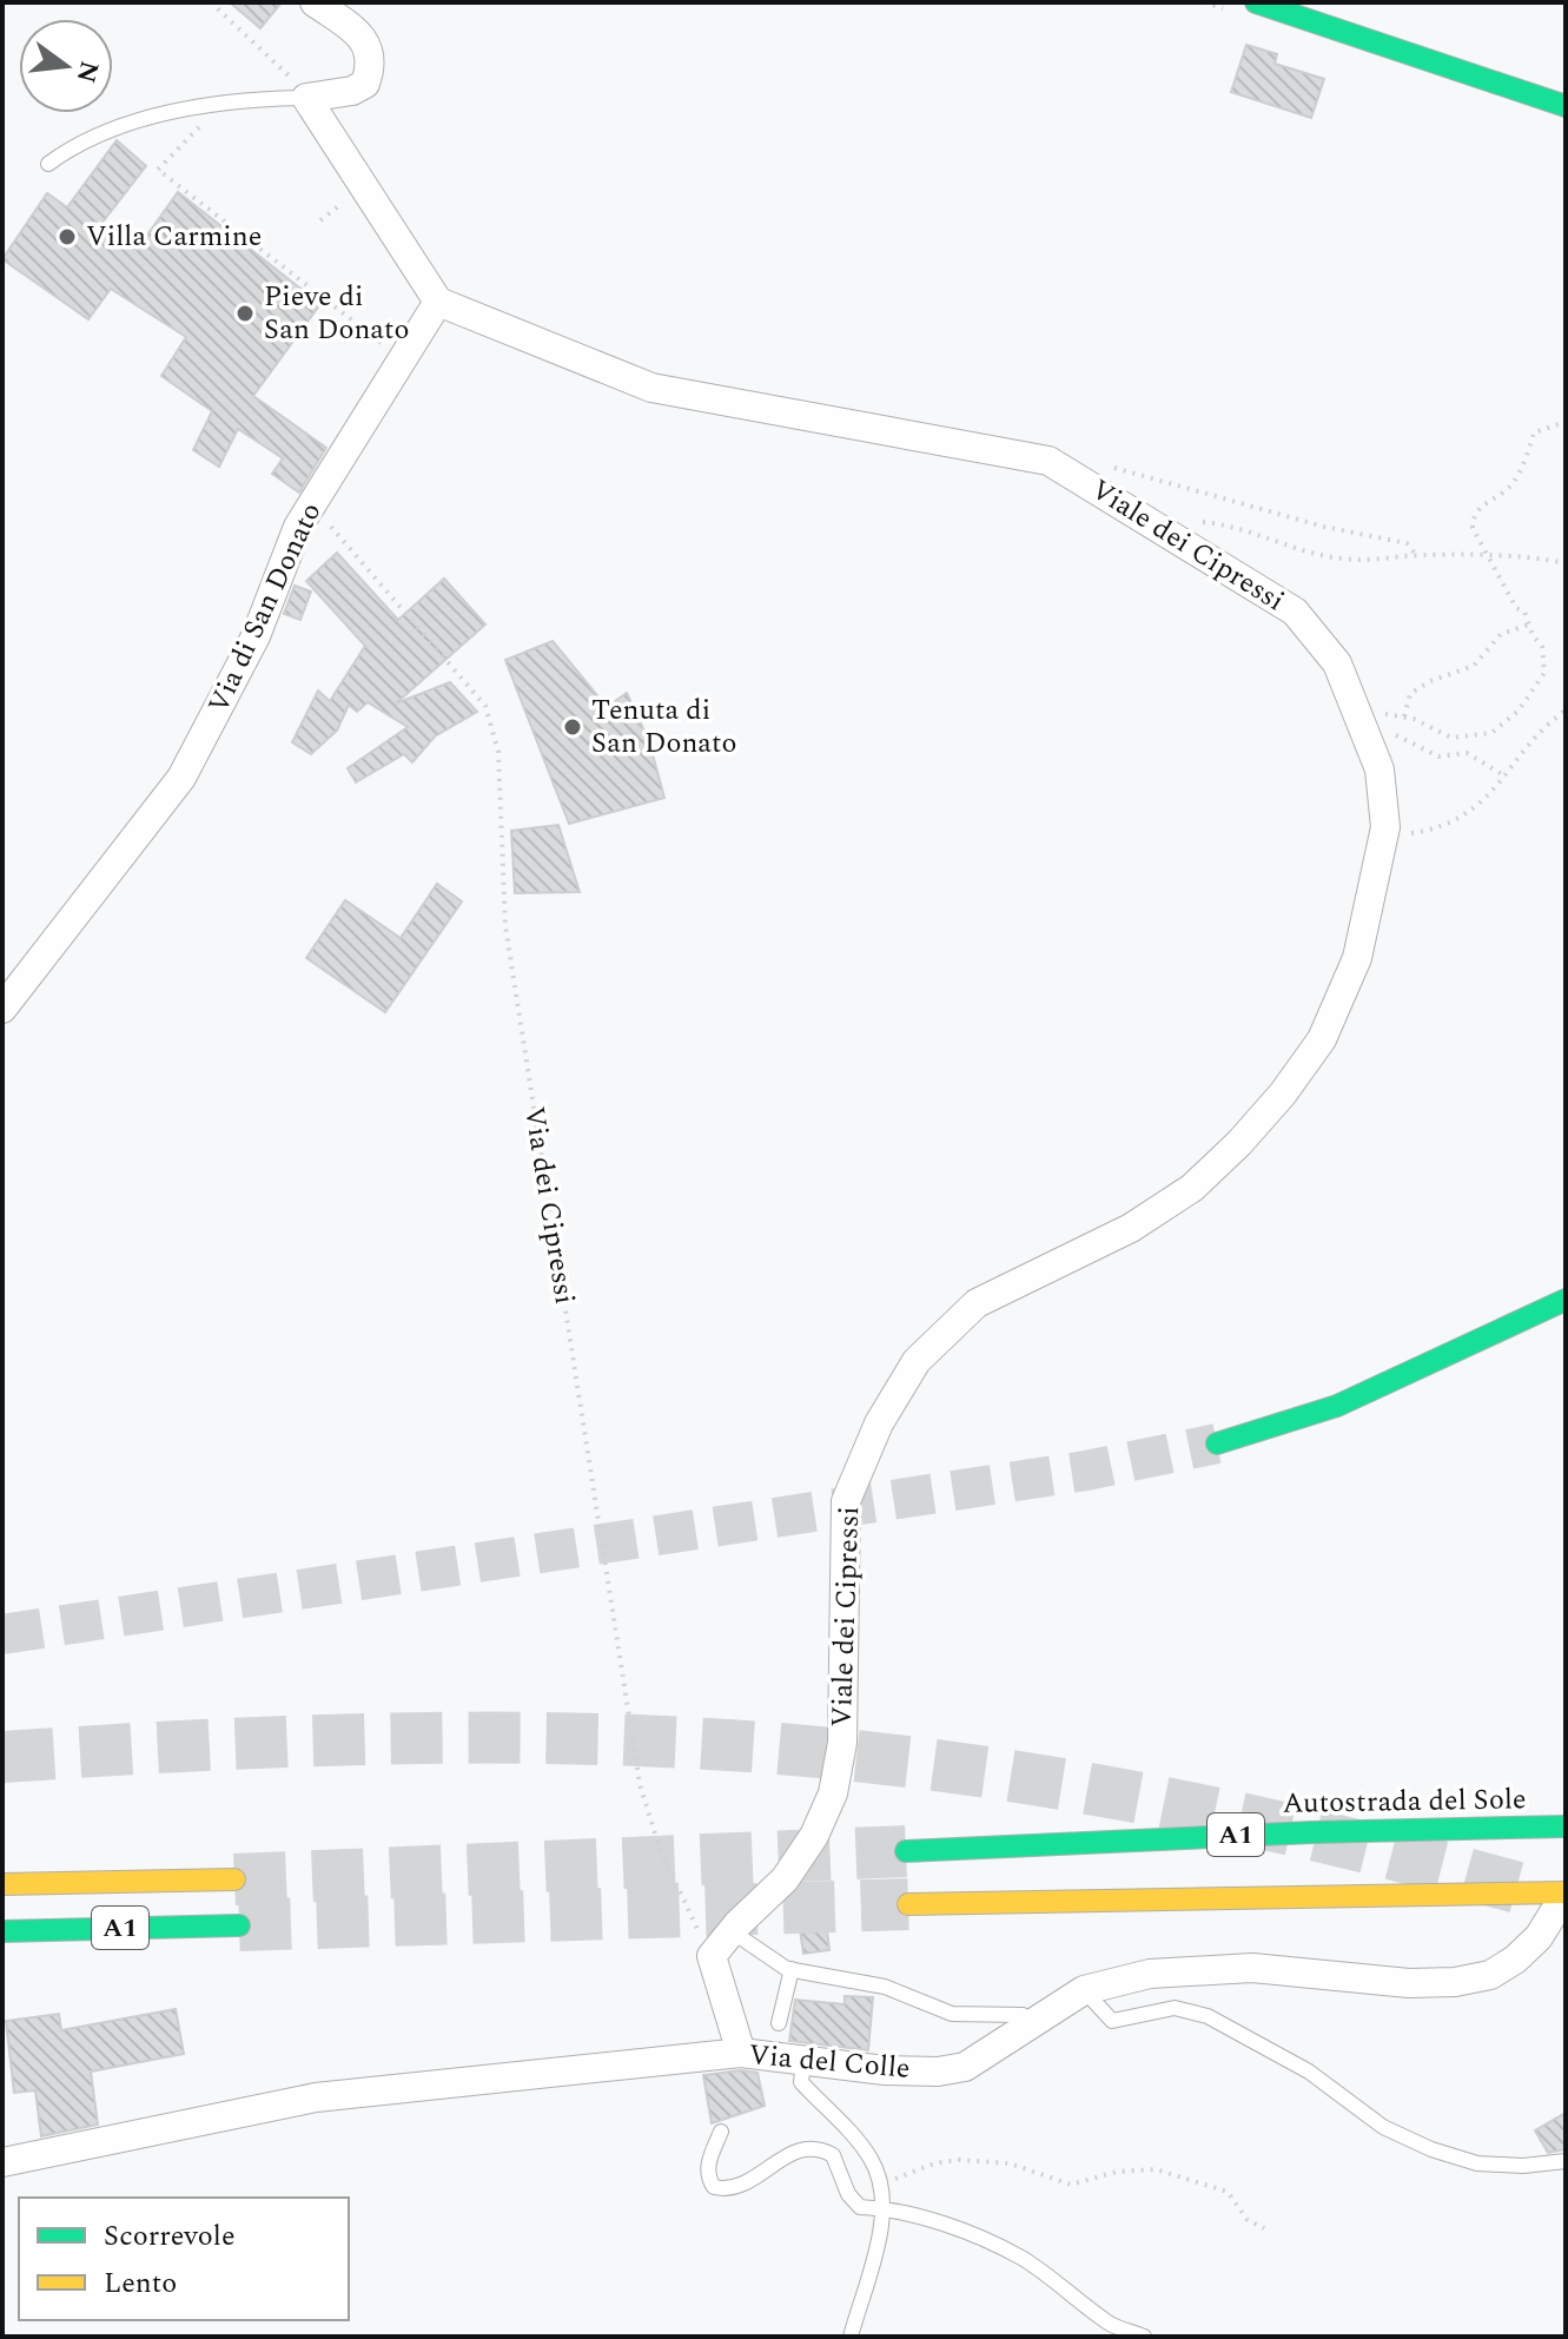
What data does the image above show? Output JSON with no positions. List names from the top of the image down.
{
  "streets": {
    "main road": ["Autostrada del Sole", "A1"],
    "street": ["Viale dei Cipressi", "Via di San Donato", "Via del Colle"],
    "path": ["Via dei Cipressi"]
  },
  "crossings": [
    ["Viale dei Cipressi", "Via di San Donato"],
    ["Viale dei Cipressi", "Via dei Cipressi"],
    ["Via di San Donato", "Via dei Cipressi"],
    ["A1", "Via del Colle"]
  ],
  "places": ["Villa Carmine", "Pieve di San Donato", "Tenuta di San Donato"],
  "legend": ["Scorrevole", "Lento"],
  "north": "right"
}
